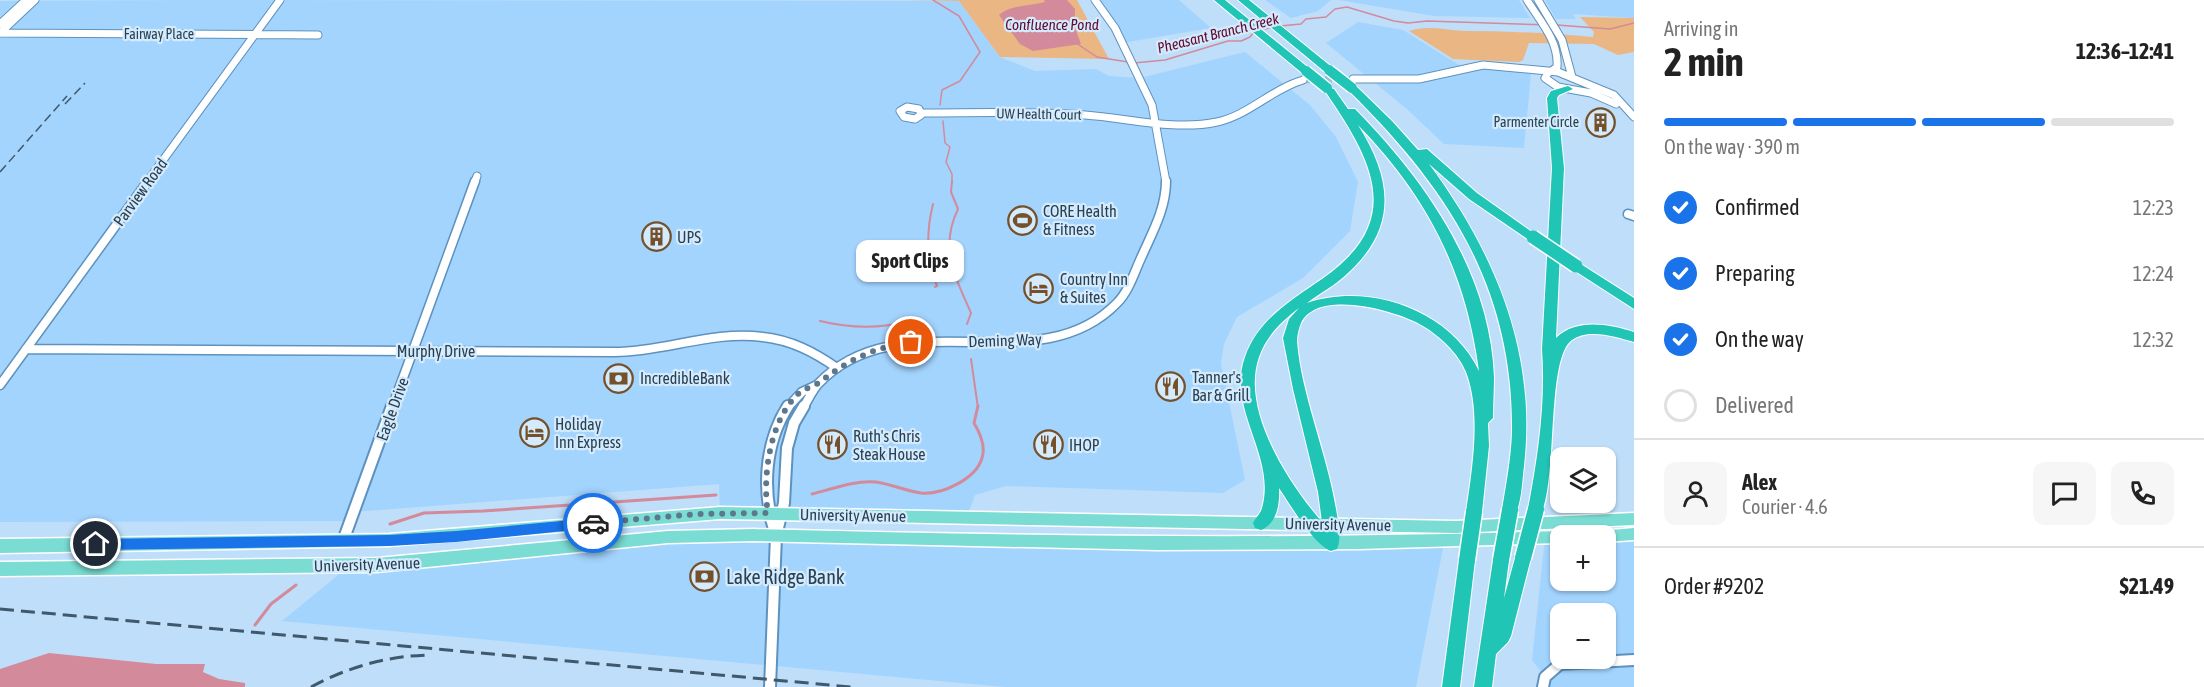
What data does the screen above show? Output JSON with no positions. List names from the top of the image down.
{
  "streets": {
    "main road": ["University Avenue"],
    "street": [
      "Fairway Place",
      "UW Health Court",
      "Parview Road",
      "Deming Way",
      "Murphy Drive",
      "Eagle Drive"
    ]
  },
  "crossings": [
    ["Fairway Place", "Parview Road"],
    ["UW Health Court", "Deming Way"],
    ["Parview Road", "Murphy Drive"],
    ["Deming Way", "Murphy Drive"],
    ["Deming Way", "University Avenue"],
    ["Murphy Drive", "Eagle Drive"],
    ["Eagle Drive", "University Avenue"]
  ],
  "water": ["Confluence Pond", "Pheasant Branch Creek"],
  "places": {
    "building": ["Parmenter Circle", "UPS"],
    "sports": ["CORE Health & Fitness"],
    "hotel": ["Country Inn & Suites", "Holiday Inn Express"],
    "other": ["Sport Clips"],
    "bank": ["IncredibleBank", "Lake Ridge Bank"],
    "restaurant": ["Tanner's Bar & Grill", "Ruth's Chris Steak House", "IHOP"]
  },
  "page": {
    "heading": ["2 min", "Arriving in", "12:36–12:41"],
    "panel": [
      "Alex",
      "Courier · 4.6",
      "Order #9202",
      "$21.49"
    ],
    "bar": "On the way · 390 m",
    "list": [
      ["Confirmed", "12:23"],
      ["Preparing", "12:24"],
      ["On the way", "12:32"],
      "Delivered"
    ],
    "bubble": "Sport Clips",
    "map_buttons": ["+", "−"]
  }
}
